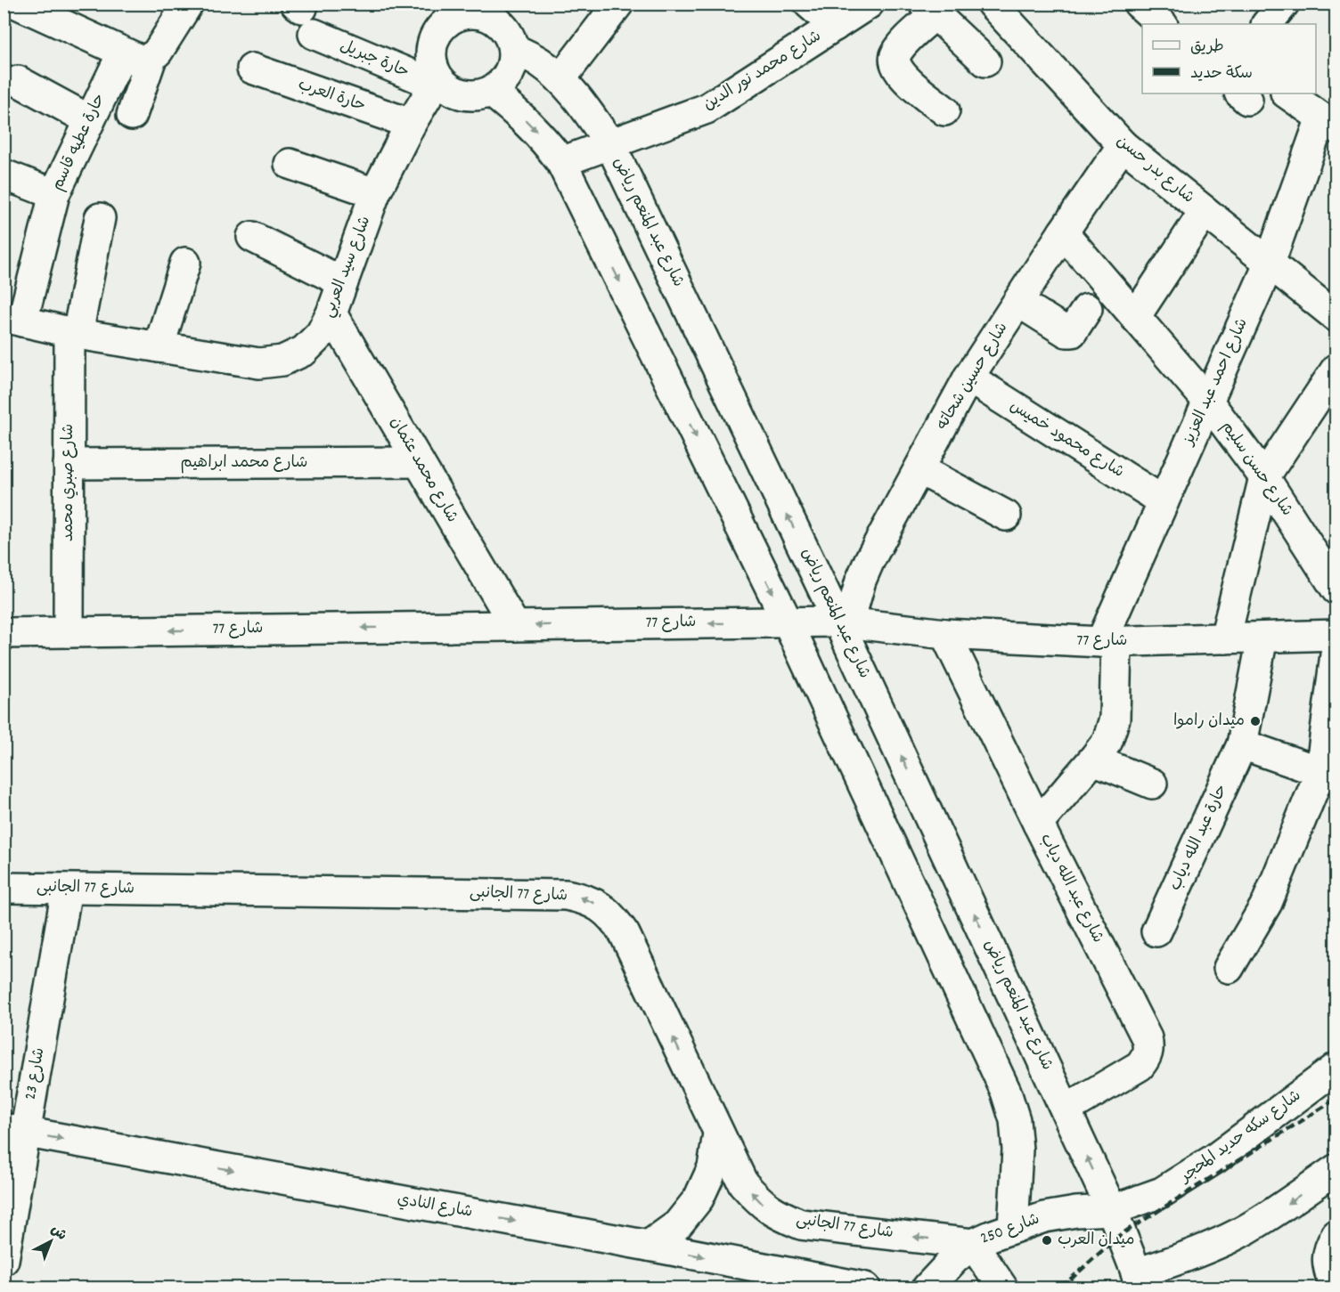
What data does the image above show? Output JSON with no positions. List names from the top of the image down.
{
  "streets": {
    "street": [
      "حارة جبريل",
      "شارع محمد نور الدين",
      "حارة العرب",
      "حارة عطيه قاسم",
      "شارع بدر حسن",
      "شارع عبد المنعم رياض",
      "شارع سيد العربي",
      "شارع حسين شحاته",
      "شارع احمد عبد العزيز",
      "شارع محمود خميس",
      "شارع محمد ابراهيم",
      "شارع حسن سليم",
      "شارع محمد عثمان",
      "شارع صبري محمد",
      "شارع 77",
      "حارة عبد الله دياب",
      "شارع 77 الجانبى",
      "شارع عبد الله دياب",
      "شارع 23",
      "شارع سكه حديد المحجر",
      "شارع النادي",
      "شارع 250"
    ]
  },
  "crossings": [
    ["حارة جبريل", "شارع عبد المنعم رياض"],
    ["حارة جبريل", "شارع سيد العربي"],
    ["شارع محمد نور الدين", "شارع عبد المنعم رياض"],
    ["حارة العرب", "شارع سيد العربي"],
    ["حارة عطيه قاسم", "شارع سيد العربي"],
    ["شارع بدر حسن", "شارع حسين شحاته"],
    ["شارع بدر حسن", "شارع احمد عبد العزيز"],
    ["شارع عبد المنعم رياض", "شارع سيد العربي"],
    ["شارع عبد المنعم رياض", "شارع حسين شحاته"],
    ["شارع عبد المنعم رياض", "شارع 77"],
    ["شارع عبد المنعم رياض", "شارع عبد الله دياب"],
    ["شارع عبد المنعم رياض", "شارع سكه حديد المحجر"],
    ["شارع عبد المنعم رياض", "شارع 250"],
    ["شارع سيد العربي", "شارع محمد عثمان"],
    ["شارع سيد العربي", "شارع صبري محمد"],
    ["شارع حسين شحاته", "شارع محمود خميس"],
    ["شارع حسين شحاته", "شارع حسن سليم"],
    ["شارع حسين شحاته", "شارع 77"],
    ["شارع احمد عبد العزيز", "شارع محمود خميس"],
    ["شارع احمد عبد العزيز", "شارع حسن سليم"],
    ["شارع احمد عبد العزيز", "شارع 77"],
    ["شارع محمد ابراهيم", "شارع محمد عثمان"],
    ["شارع محمد ابراهيم", "شارع صبري محمد"],
    ["شارع محمد عثمان", "شارع 77"],
    ["شارع صبري محمد", "شارع 77"],
    ["شارع 77", "حارة عبد الله دياب"],
    ["شارع 77", "شارع عبد الله دياب"],
    ["شارع 77 الجانبى", "شارع 23"],
    ["شارع 77 الجانبى", "شارع 250"],
    ["شارع 23", "شارع النادي"],
    ["شارع سكه حديد المحجر", "شارع 250"]
  ],
  "one_way": ["شارع 77", "شارع 77 الجانبى", "شارع النادي"],
  "places": ["ميدان راموا", "ميدان العرب"],
  "legend": ["طريق", "سكة حديد"],
  "north": "top right"
}
